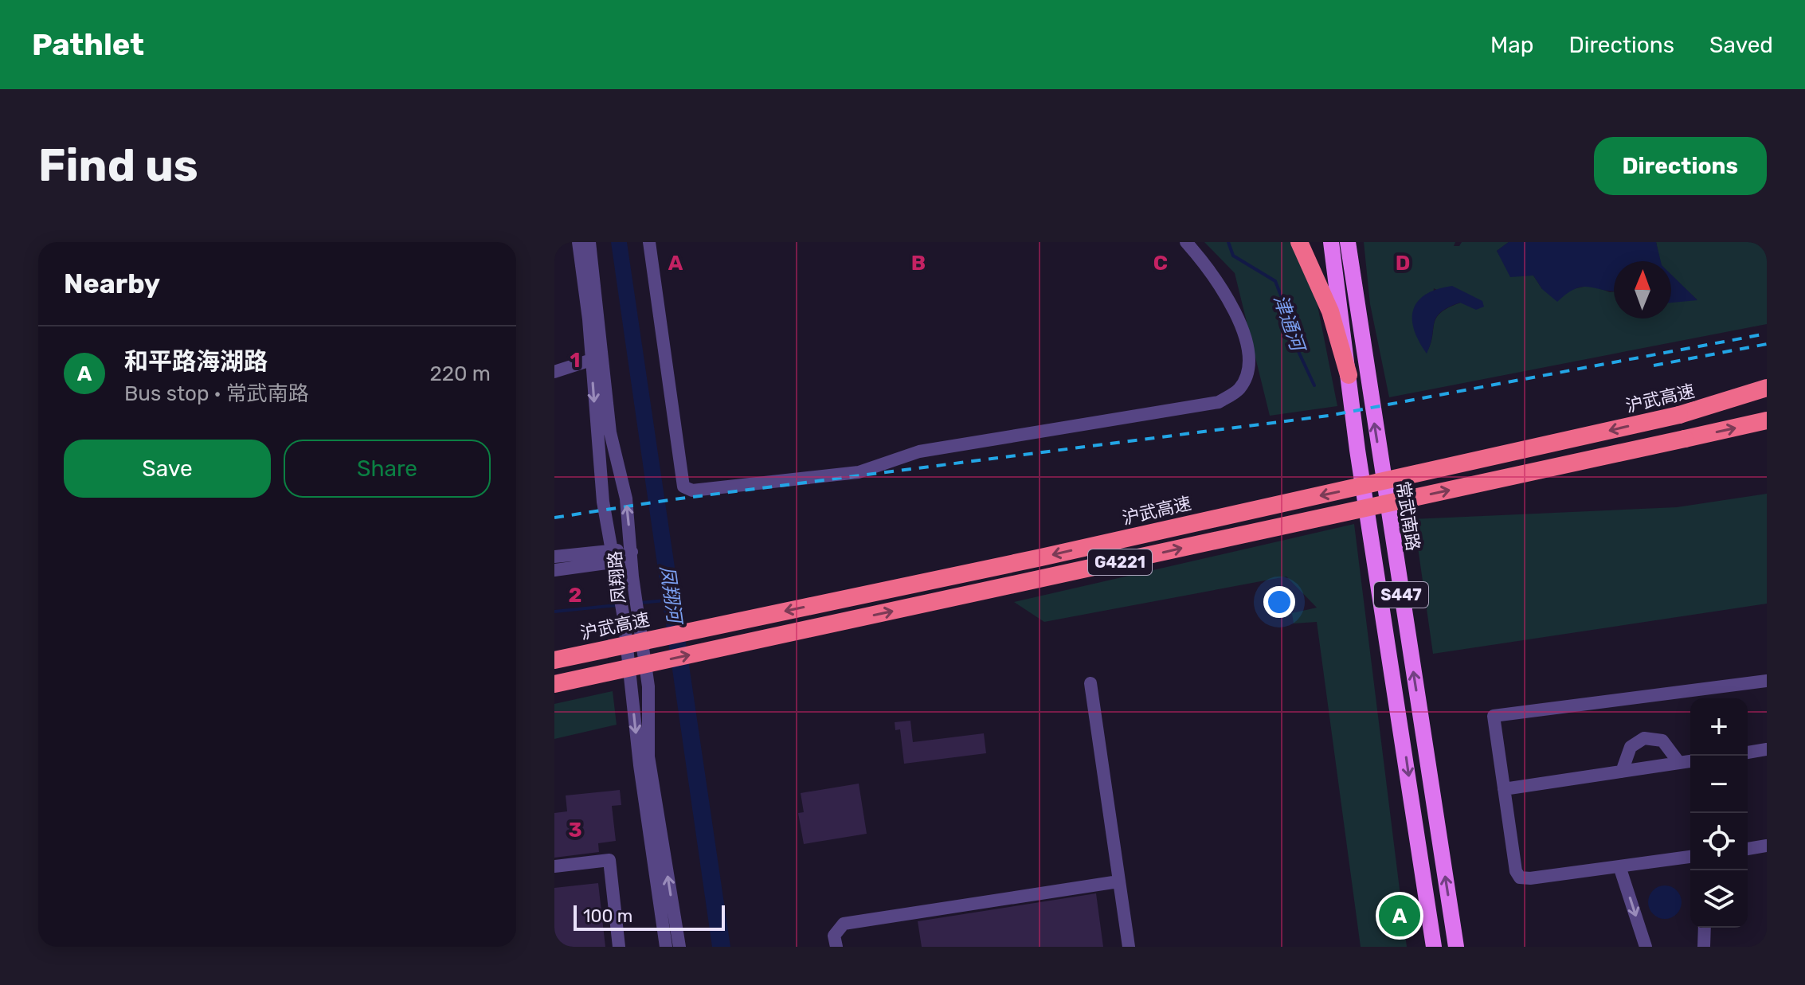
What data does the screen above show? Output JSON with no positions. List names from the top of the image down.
{
  "streets": {
    "highway": ["沪武高速", "G4221"],
    "main road": ["常武南路", "S447"],
    "street": ["凤翔路"]
  },
  "water": ["津通河", "凤翔河"],
  "scale_bar": "100 m",
  "north": "top",
  "page": {
    "header": "Pathlet",
    "nav": ["Map", "Directions", "Saved"],
    "buttons": [
      "Directions",
      ["Save", "Share"]
    ],
    "title": "Find us",
    "heading": "Nearby",
    "list": [
      {
        "mark": "A",
        "name": "和平路海湖路",
        "note": "Bus stop · 常武南路",
        "value": "220 m"
      }
    ],
    "map_buttons": ["+", "−"],
    "pins": "A",
    "scale": "100 m"
  },
  "grid": {
    "columns": [
      "A",
      "B",
      "C",
      "D"
    ],
    "rows": ["1", "2", "3"]
  }
}
